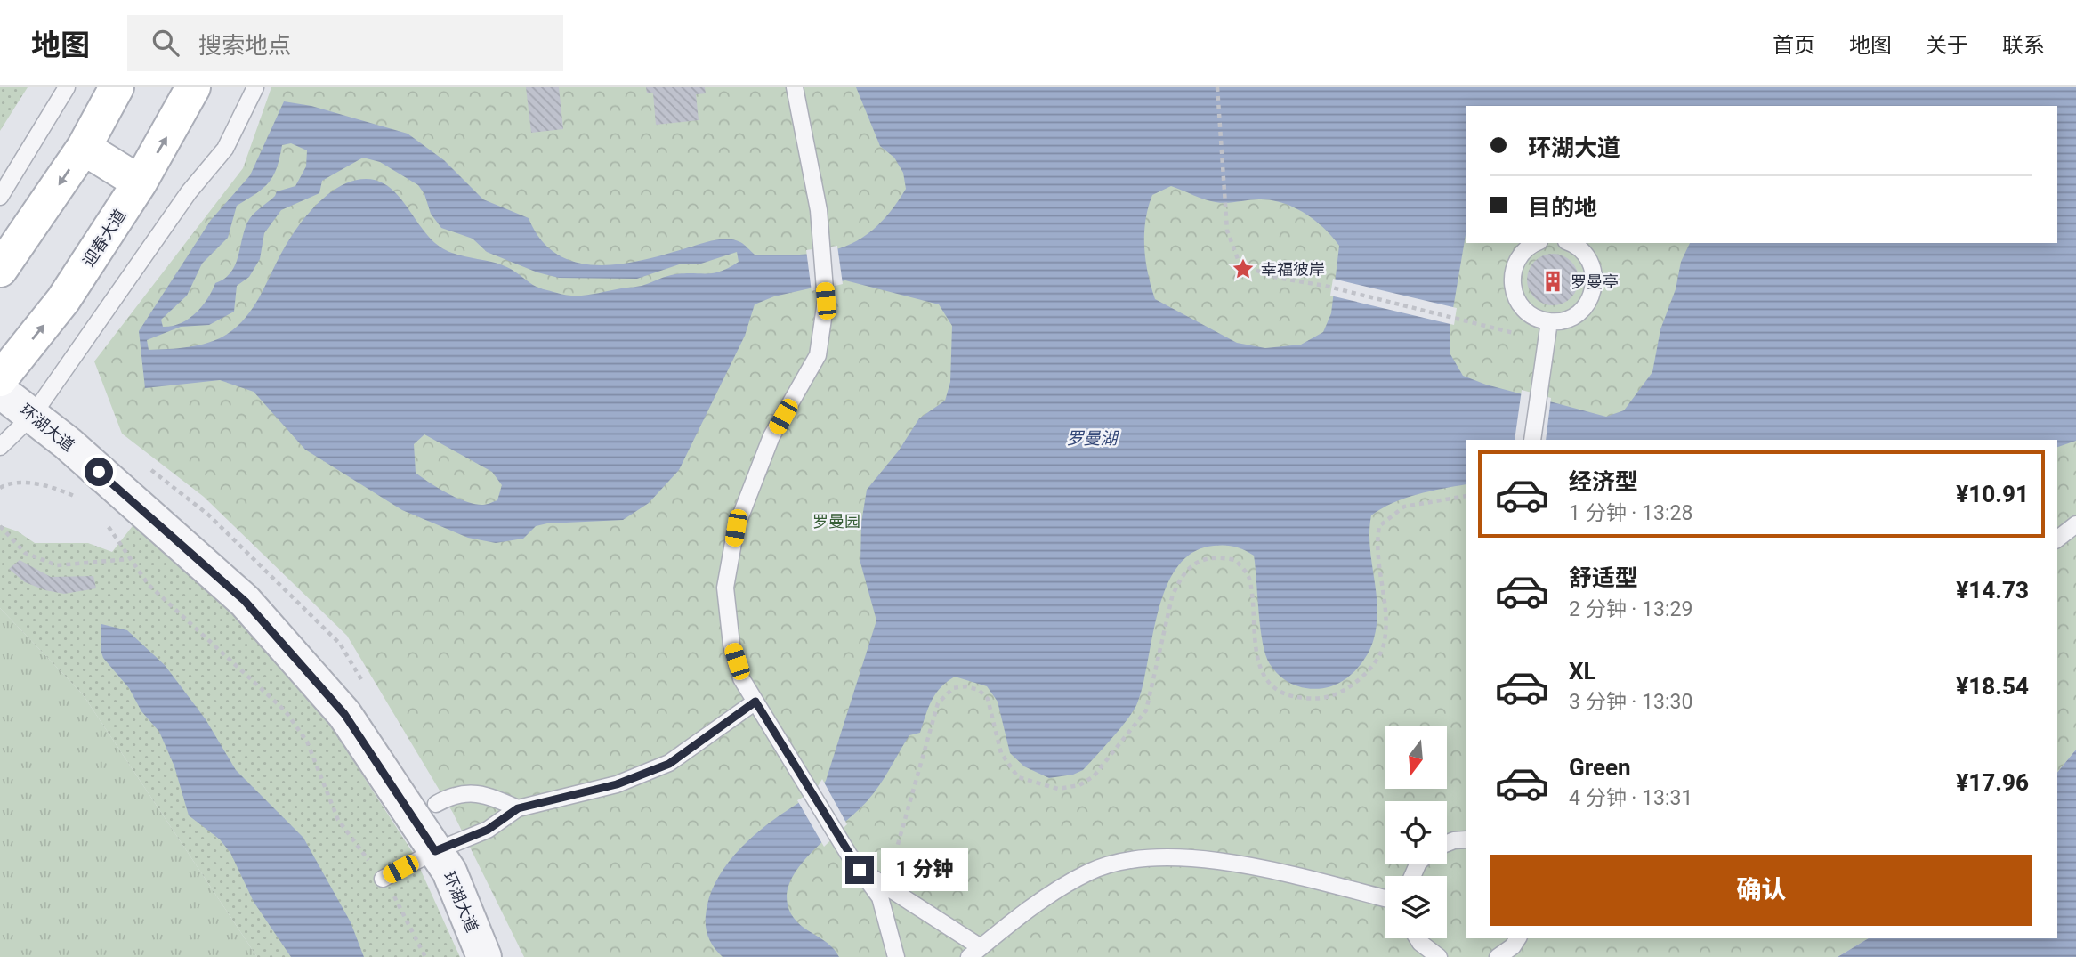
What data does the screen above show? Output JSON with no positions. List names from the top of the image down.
{
  "streets": {
    "main road": ["迎春大道"],
    "street": ["环湖大道"]
  },
  "water": ["罗曼湖"],
  "parks": ["罗曼园"],
  "places": {
    "place": ["幸福彼岸"],
    "building": ["罗曼亭"]
  },
  "north": "bottom",
  "page": {
    "header": "地图",
    "search": "搜索地点",
    "nav": [
      "首页",
      "地图",
      "关于",
      "联系"
    ],
    "banner": ["环湖大道", "目的地"],
    "list": [
      {
        "name": "经济型",
        "note": "1 分钟 · 13:28",
        "value": "¥10.91"
      },
      {
        "name": "舒适型",
        "note": "2 分钟 · 13:29",
        "value": "¥14.73"
      },
      {
        "name": "XL",
        "note": "3 分钟 · 13:30",
        "value": "¥18.54"
      },
      {
        "name": "Green",
        "note": "4 分钟 · 13:31",
        "value": "¥17.96"
      }
    ],
    "buttons": "确认",
    "bubble": "1 分钟"
  }
}
